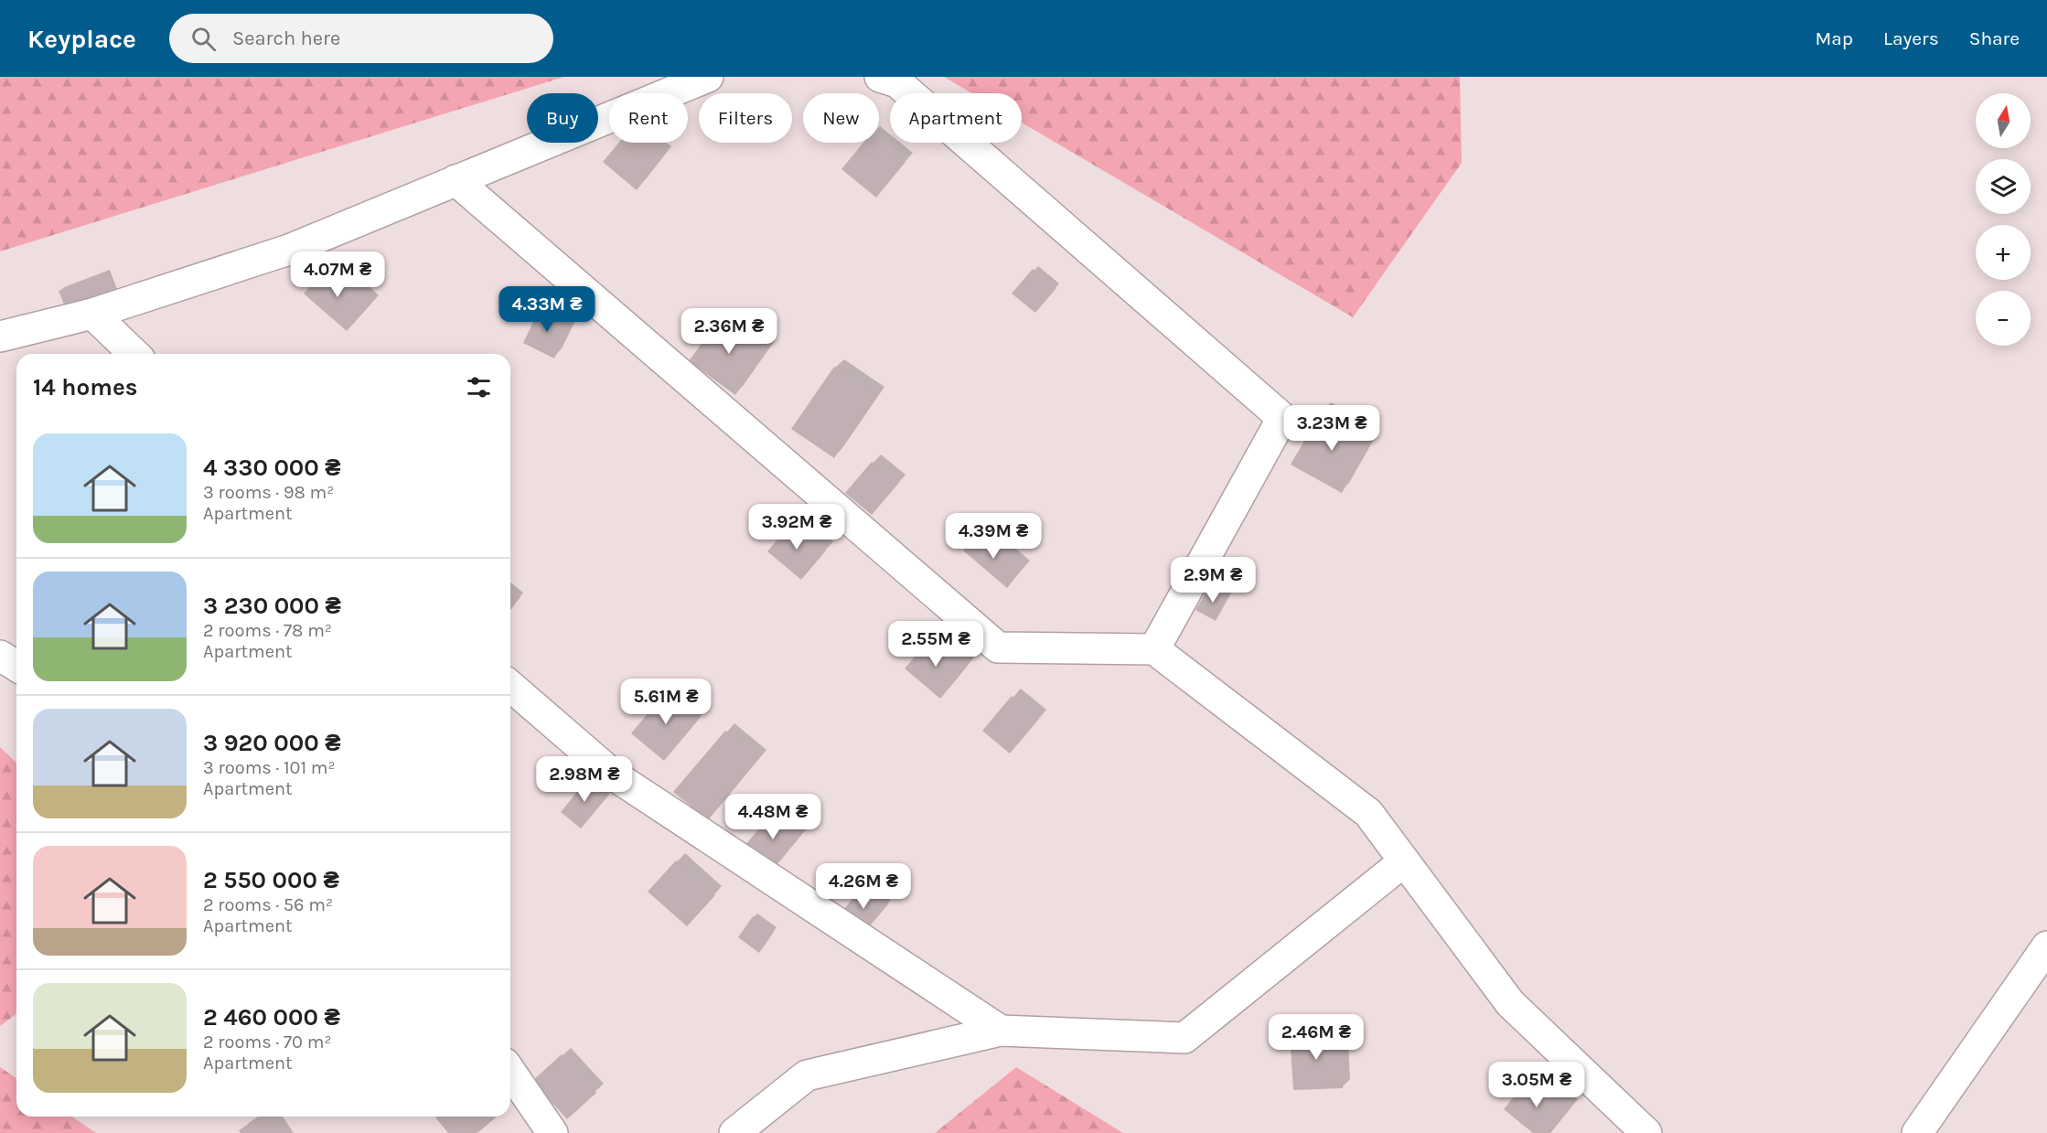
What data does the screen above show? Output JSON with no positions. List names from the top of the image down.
{
  "north": "top",
  "page": {
    "header": "Keyplace",
    "search": "Search here",
    "nav": ["Map", "Layers", "Share"],
    "map_buttons": ["+", "−"],
    "chip": [
      "Buy",
      "Rent",
      "Filters",
      "New",
      "Apartment"
    ],
    "price": [
      "4.07M ₴",
      "4.33M ₴",
      "2.36M ₴",
      "3.23M ₴",
      "3.92M ₴",
      "4.39M ₴",
      "2.9M ₴",
      "2.55M ₴",
      "5.61M ₴",
      "2.98M ₴",
      "4.48M ₴",
      "4.26M ₴",
      "2.46M ₴",
      "3.05M ₴"
    ],
    "heading": "14 homes",
    "list": [
      {
        "name": "4 330 000 ₴",
        "note": "3 rooms · 98 m² · Apartment"
      },
      {
        "name": "3 230 000 ₴",
        "note": "2 rooms · 78 m² · Apartment"
      },
      {
        "name": "3 920 000 ₴",
        "note": "3 rooms · 101 m² · Apartment"
      },
      {
        "name": "2 550 000 ₴",
        "note": "2 rooms · 56 m² · Apartment"
      },
      {
        "name": "2 460 000 ₴",
        "note": "2 rooms · 70 m² · Apartment"
      }
    ]
  }
}
